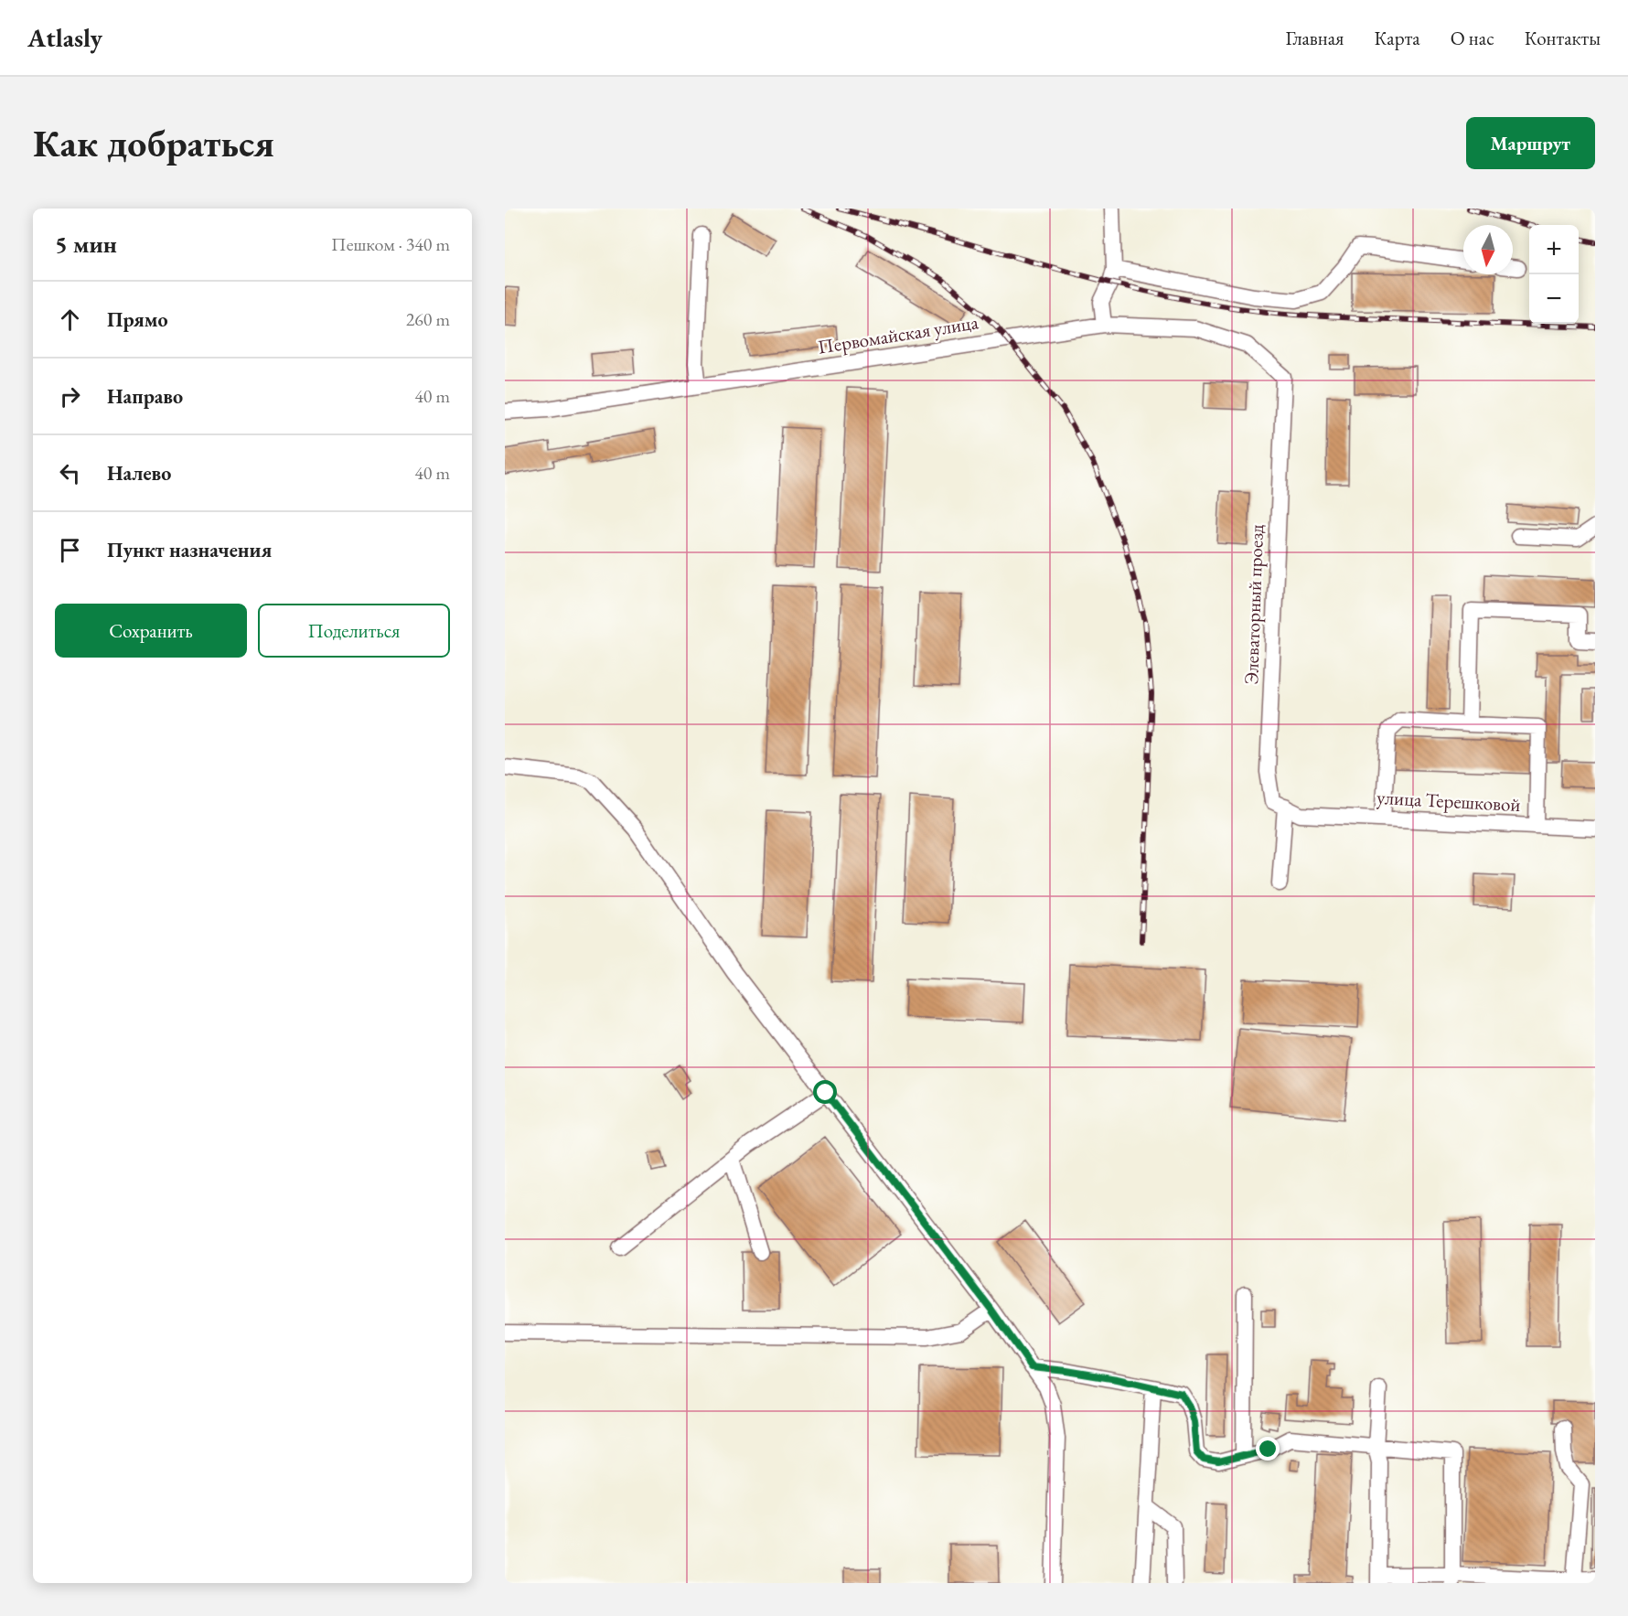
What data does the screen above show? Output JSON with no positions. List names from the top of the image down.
{
  "streets": {
    "street": ["Первомайская улица", "Элеваторный проезд", "улица Терешковой"]
  },
  "crossings": [
    ["Первомайская улица", "Элеваторный проезд"],
    ["Элеваторный проезд", "улица Терешковой"]
  ],
  "north": "bottom",
  "page": {
    "header": "Atlasly",
    "nav": [
      "Главная",
      "Карта",
      "О нас",
      "Контакты"
    ],
    "buttons": [
      "Маршрут",
      ["Сохранить", "Поделиться"]
    ],
    "title": "Как добраться",
    "heading": ["5 мин", "Пешком · 340 m"],
    "map_buttons": ["+", "−"],
    "list": [
      ["Прямо", "260 m"],
      ["Направо", "40 m"],
      ["Налево", "40 m"],
      "Пункт назначения"
    ]
  }
}
